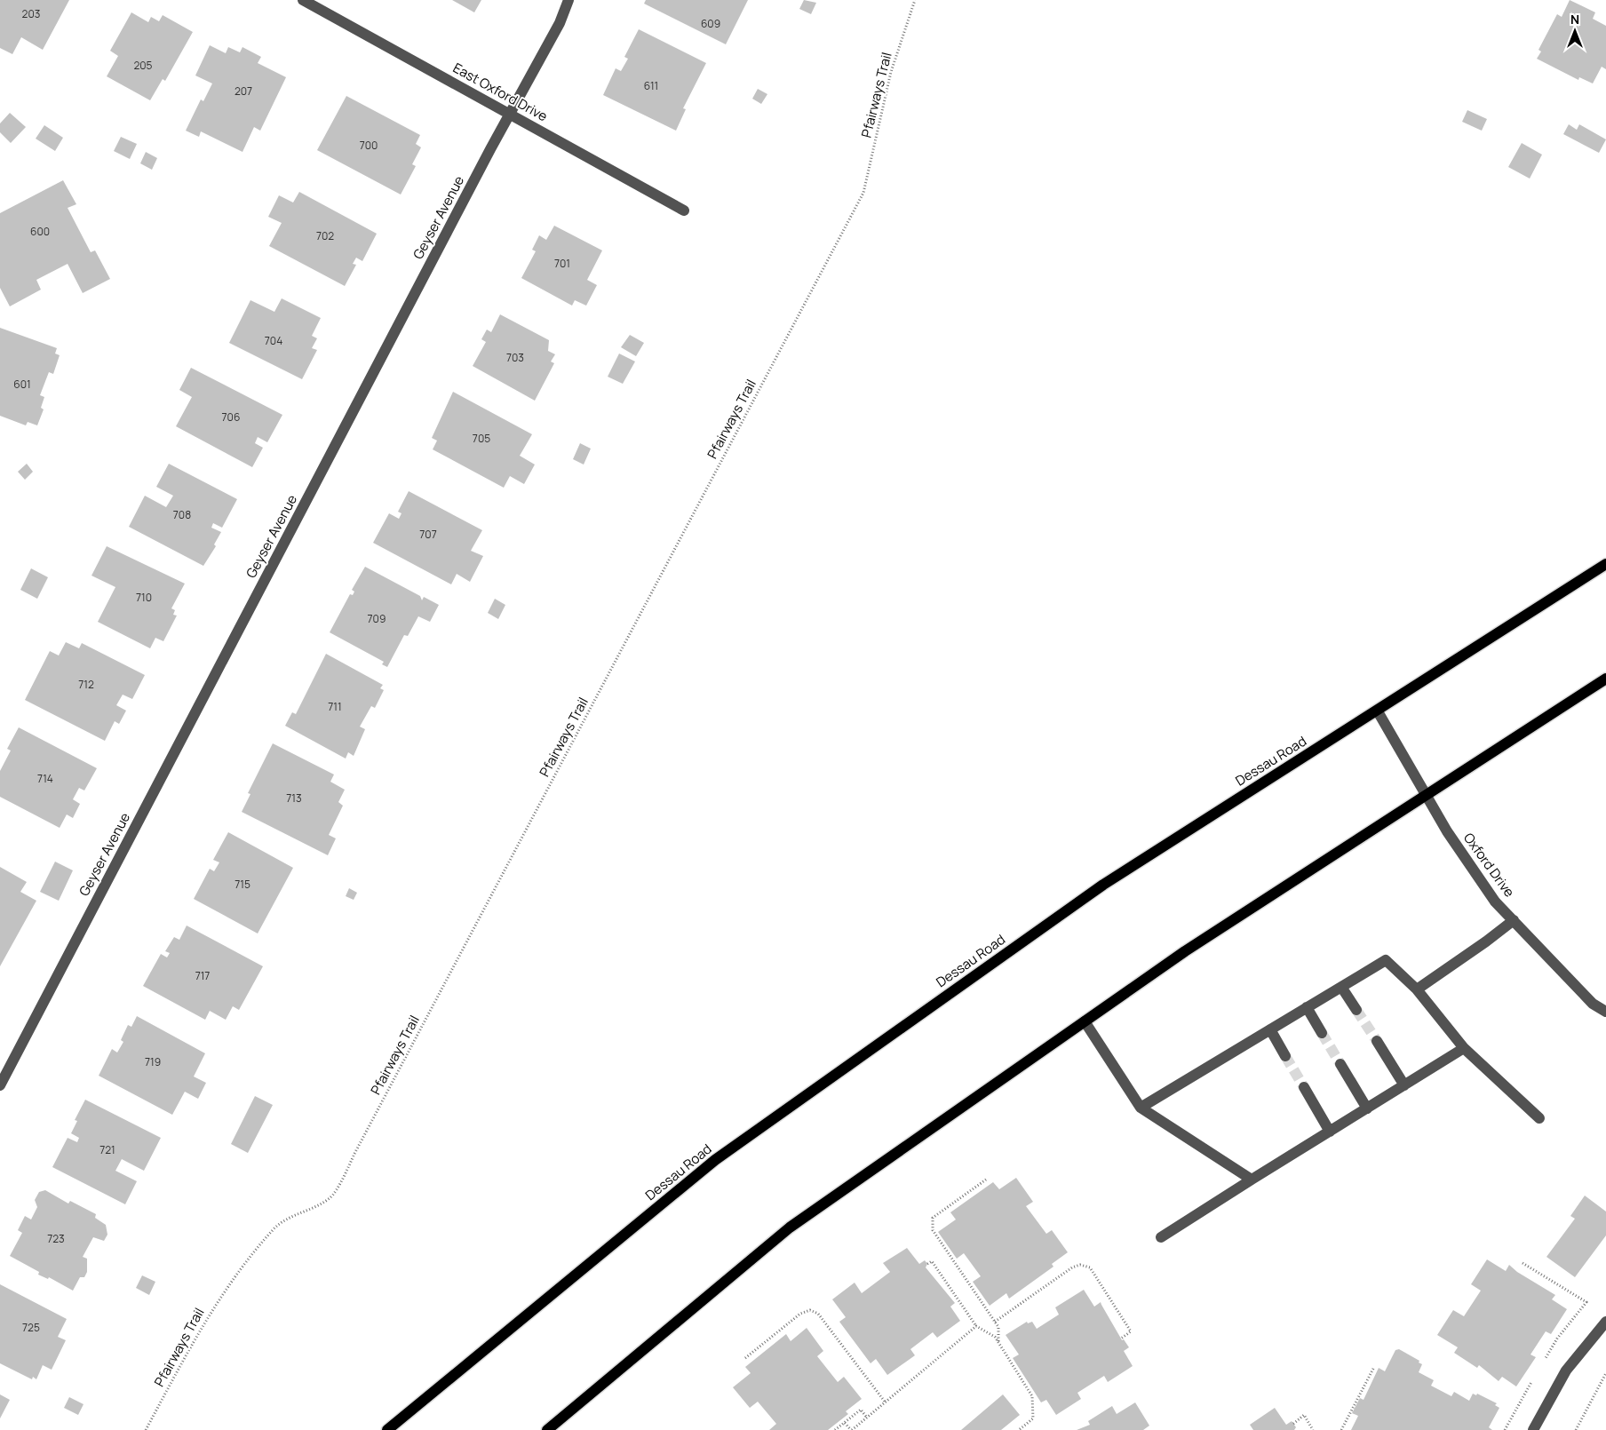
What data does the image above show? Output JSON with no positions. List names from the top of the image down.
{
  "streets": {
    "main road": ["Dessau Road"],
    "street": ["East Oxford Drive", "Geyser Avenue", "Oxford Drive"],
    "path": ["Pfairways Trail"]
  },
  "crossings": [
    ["East Oxford Drive", "Geyser Avenue"],
    ["Dessau Road", "Oxford Drive"]
  ],
  "house_numbers": [
    "203",
    "609",
    "205",
    "611",
    "207",
    "700",
    "600",
    "702",
    "701",
    "704",
    "703",
    "601",
    "706",
    "705",
    "708",
    "707",
    "710",
    "709",
    "712",
    "711",
    "714",
    "713",
    "715",
    "717",
    "719",
    "721",
    "723",
    "725"
  ],
  "north": "top"
}
